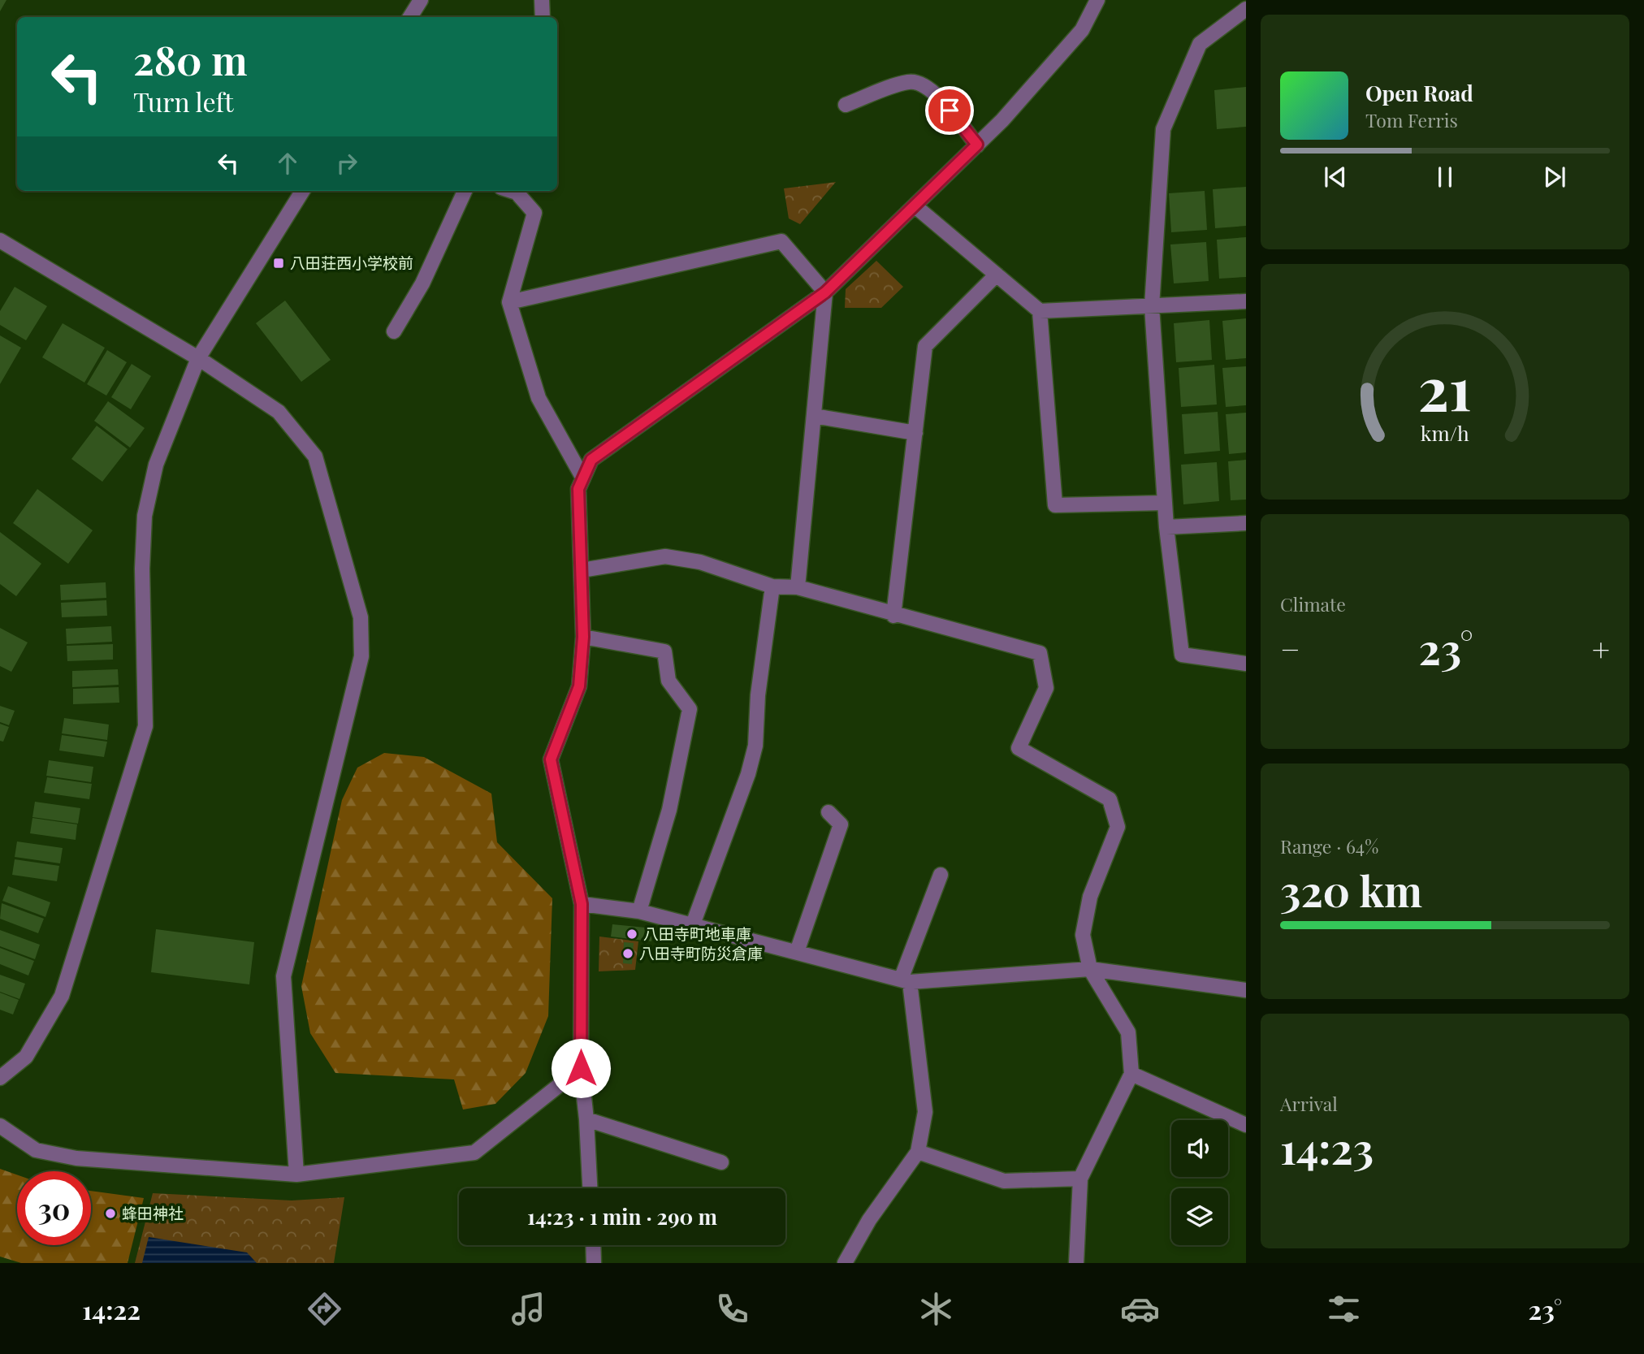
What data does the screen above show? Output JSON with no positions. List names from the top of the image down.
{
  "places": {
    "transit": ["八田荘西小学校前"],
    "other": ["八田寺町地車庫", "八田寺町防災倉庫", "蜂田神社"]
  },
  "page": {
    "turn": ["280 m", "Turn left"],
    "song": ["Open Road", "Tom Ferris"],
    "tile": [
      "Climate",
      ["Range · 64%", "320 km"],
      ["Arrival", "14:23"]
    ],
    "heat": ["−", "23°", "+"],
    "limit": "30",
    "trip": "14:23 · 1 min · 290 m",
    "tabs": ["14:22", "23°"],
    "gauge": ["21", "km/h"]
  }
}
